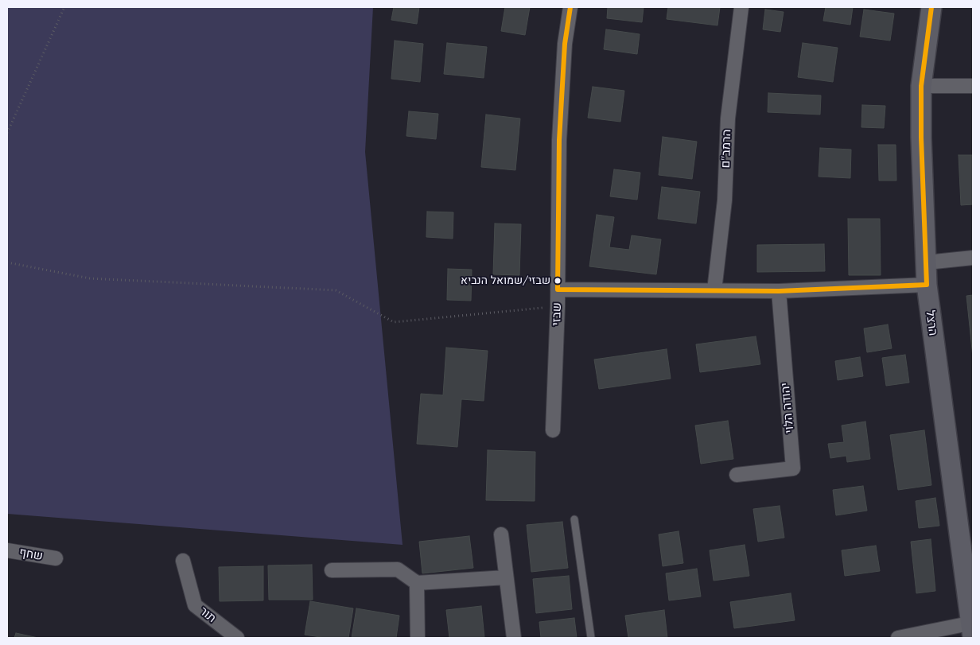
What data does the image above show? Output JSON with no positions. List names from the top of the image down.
{
  "streets": {
    "street": [
      "הרמב\"ם",
      "שבזי",
      "הרצל",
      "יהודה הלוי",
      "שחף",
      "תור"
    ]
  },
  "places": ["שבזי/שמואל הנביא"]
}
